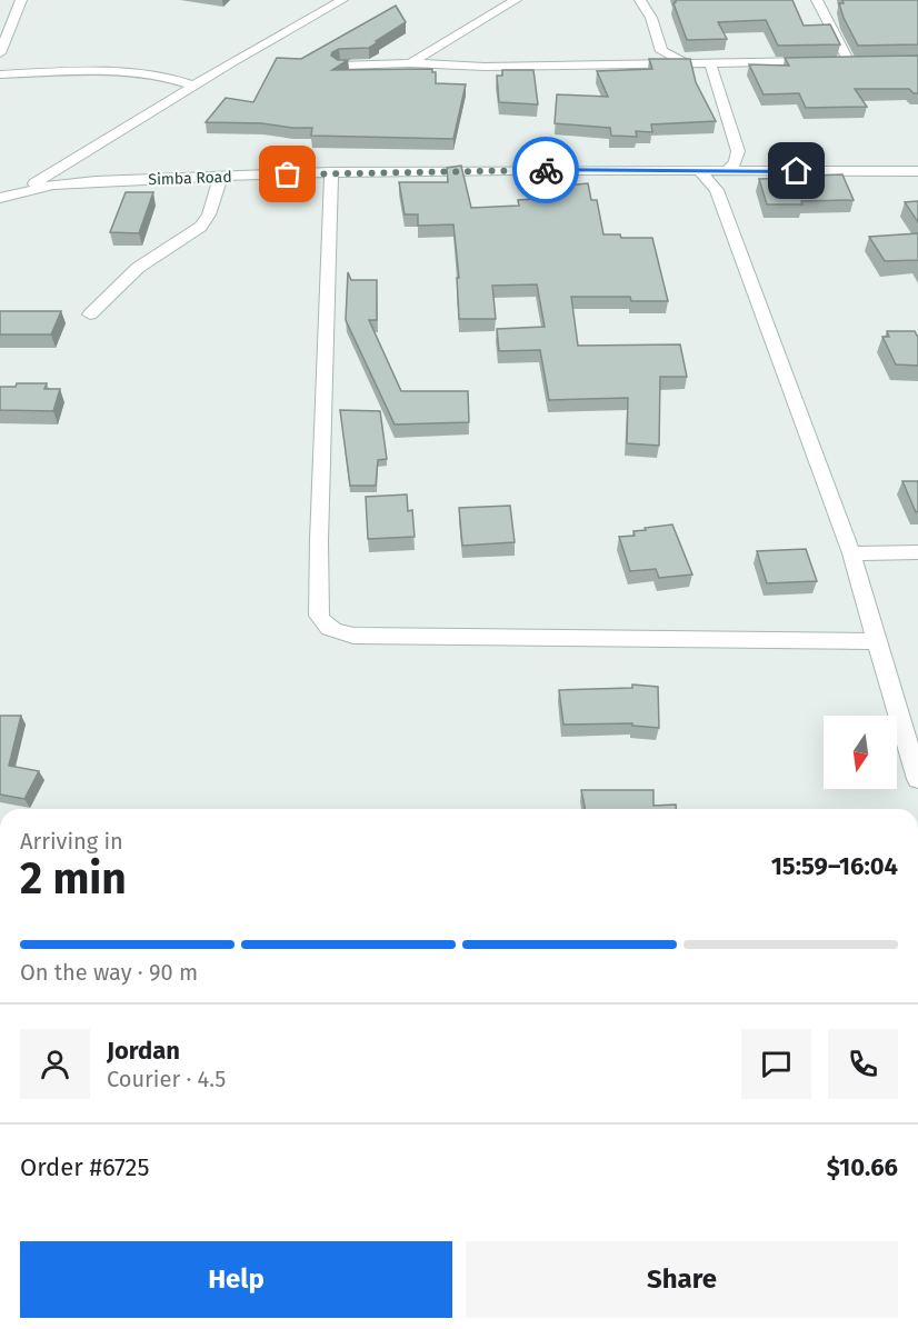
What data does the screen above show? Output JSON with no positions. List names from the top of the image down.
{
  "streets": {
    "street": ["Simba Road"]
  },
  "north": "bottom",
  "page": {
    "heading": ["2 min", "Arriving in", "15:59–16:04"],
    "panel": [
      "Jordan",
      "Courier · 4.5",
      "Order #6725",
      "$10.66"
    ],
    "bar": "On the way · 90 m",
    "buttons": ["Help", "Share"]
  }
}
